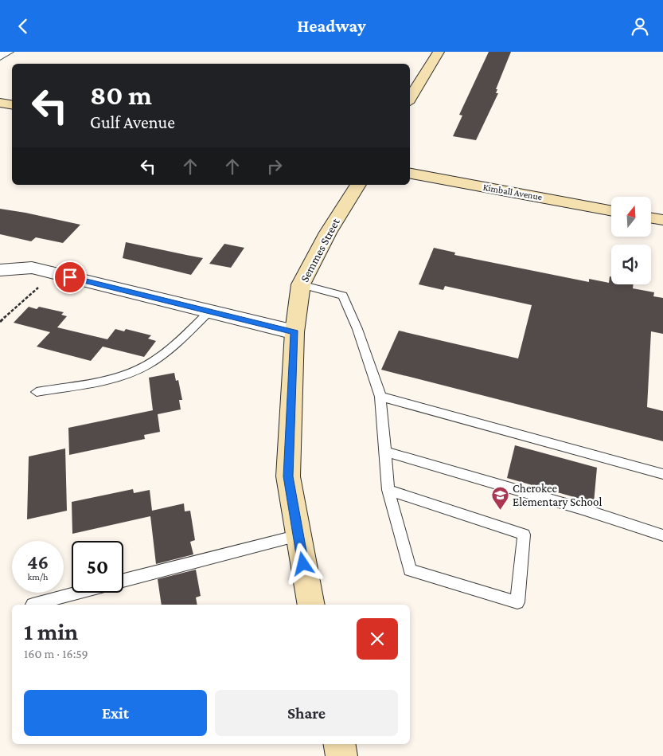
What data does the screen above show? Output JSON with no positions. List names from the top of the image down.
{
  "streets": {
    "main road": ["Kimball Avenue", "Semmes Street"]
  },
  "places": {
    "school or university": ["Cherokee Elementary School"]
  },
  "north": "top",
  "page": {
    "header": "Headway",
    "turn": ["80 m", "Gulf Avenue"],
    "speed": "46 km/h",
    "limit": "50",
    "heading": ["1 min", "160 m · 16:59"],
    "buttons": ["Exit", "Share"]
  }
}
